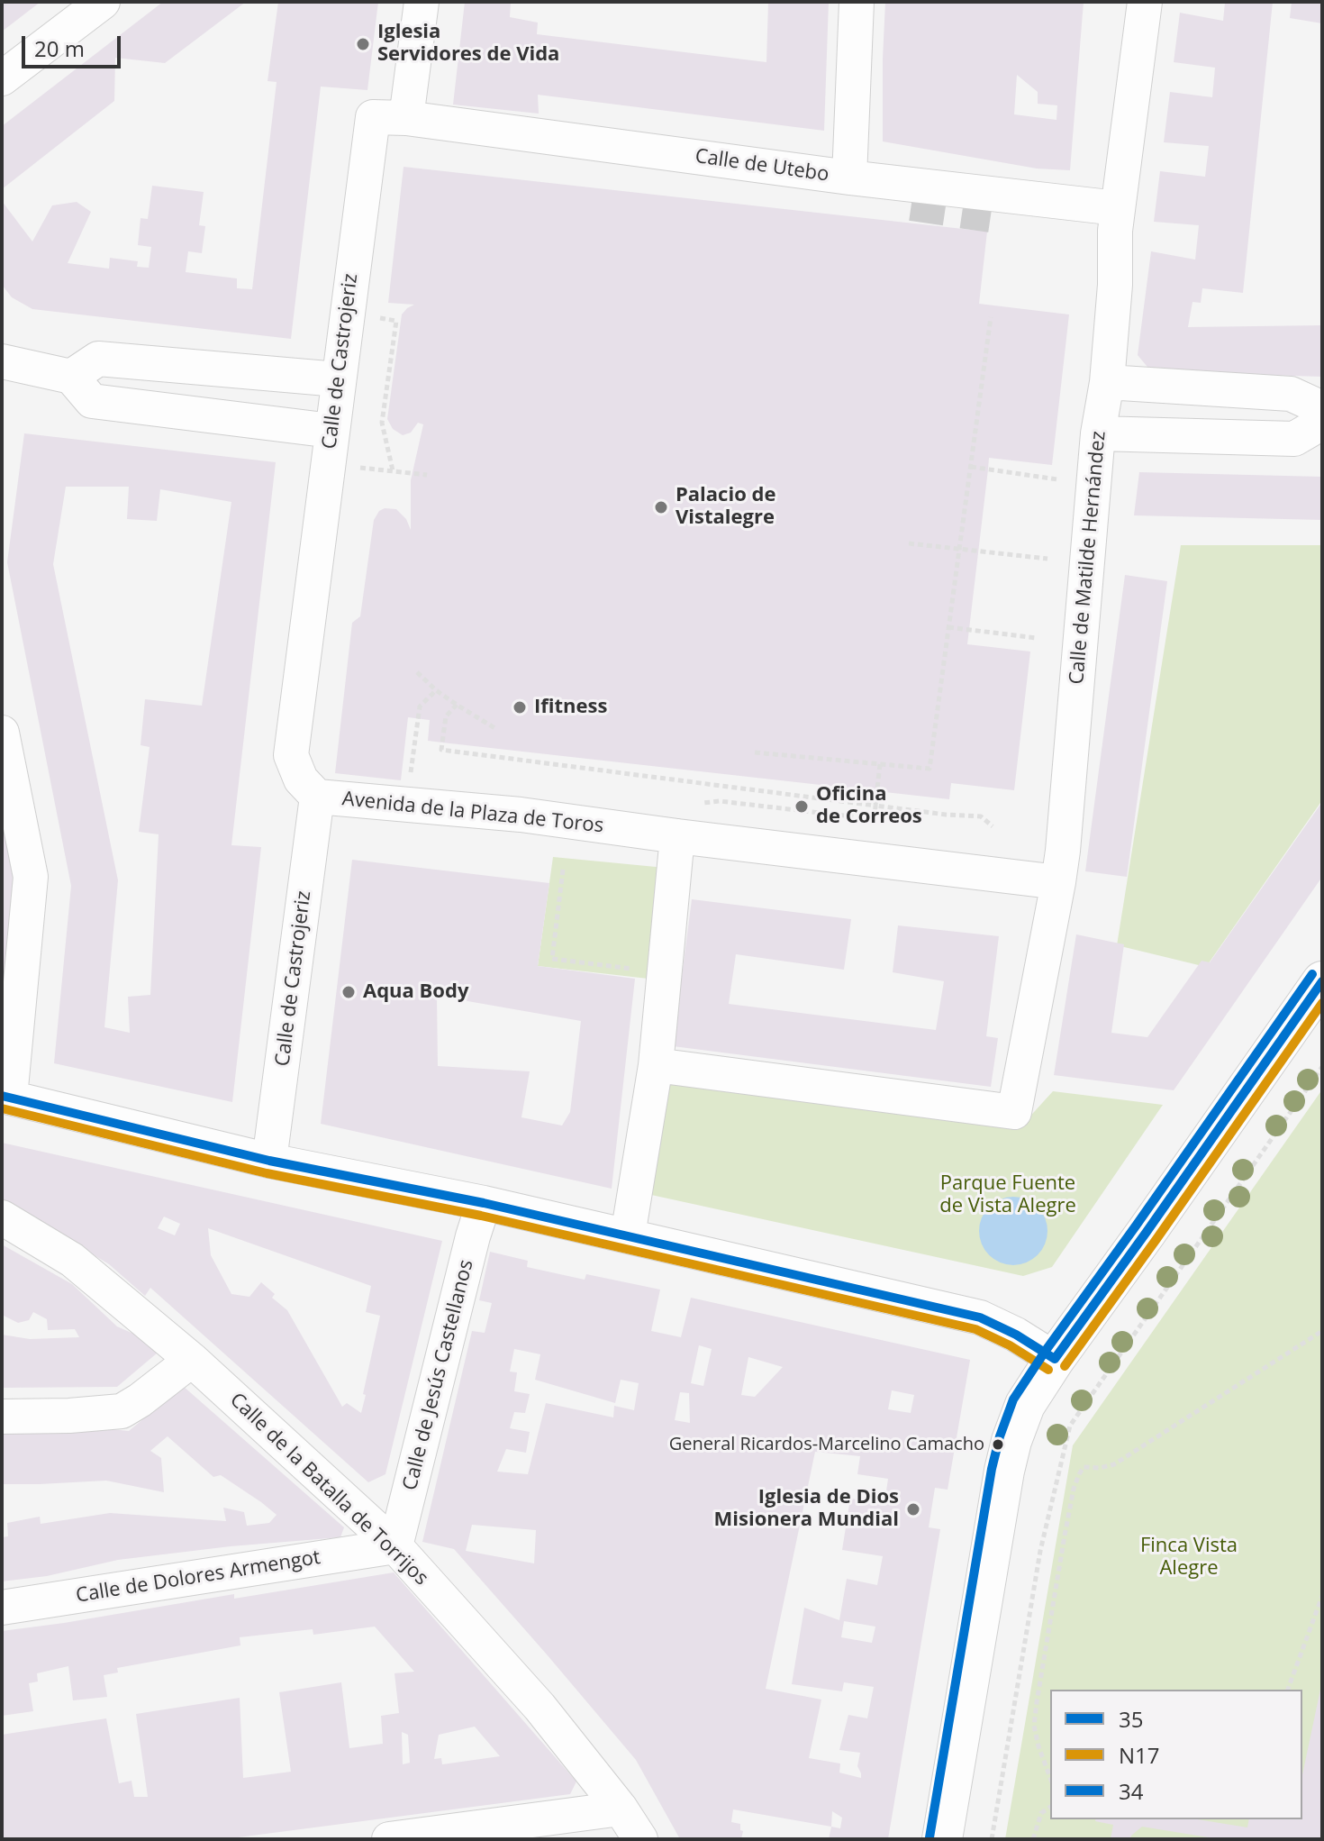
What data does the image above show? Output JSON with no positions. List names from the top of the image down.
{
  "streets": {
    "street": [
      "Calle de Utebo",
      "Calle de Castrojeriz",
      "Calle de Matilde Hernández",
      "Avenida de la Plaza de Toros",
      "Calle de Jesús Castellanos",
      "Calle de la Batalla de Torrijos",
      "Calle de Dolores Armengot"
    ]
  },
  "crossings": [
    ["Calle de Utebo", "Calle de Castrojeriz"],
    ["Calle de Utebo", "Calle de Matilde Hernández"],
    ["Calle de Castrojeriz", "Avenida de la Plaza de Toros"],
    ["Calle de Matilde Hernández", "Avenida de la Plaza de Toros"],
    ["Calle de Jesús Castellanos", "Calle de la Batalla de Torrijos"],
    ["Calle de Jesús Castellanos", "Calle de Dolores Armengot"],
    ["Calle de la Batalla de Torrijos", "Calle de Dolores Armengot"]
  ],
  "parks": ["Parque Fuente de Vista Alegre", "Finca Vista Alegre"],
  "places": [
    "Iglesia Servidores de Vida",
    "Palacio de Vistalegre",
    "Ifitness",
    "Oficina de Correos",
    "Aqua Body",
    "General Ricardos-Marcelino Camacho",
    "Iglesia de Dios Misionera Mundial"
  ],
  "lines": ["transit line 34", "transit line 35", "transit line N17"],
  "legend": ["35", "N17", "34"],
  "scale_bar": "20 m"
}
